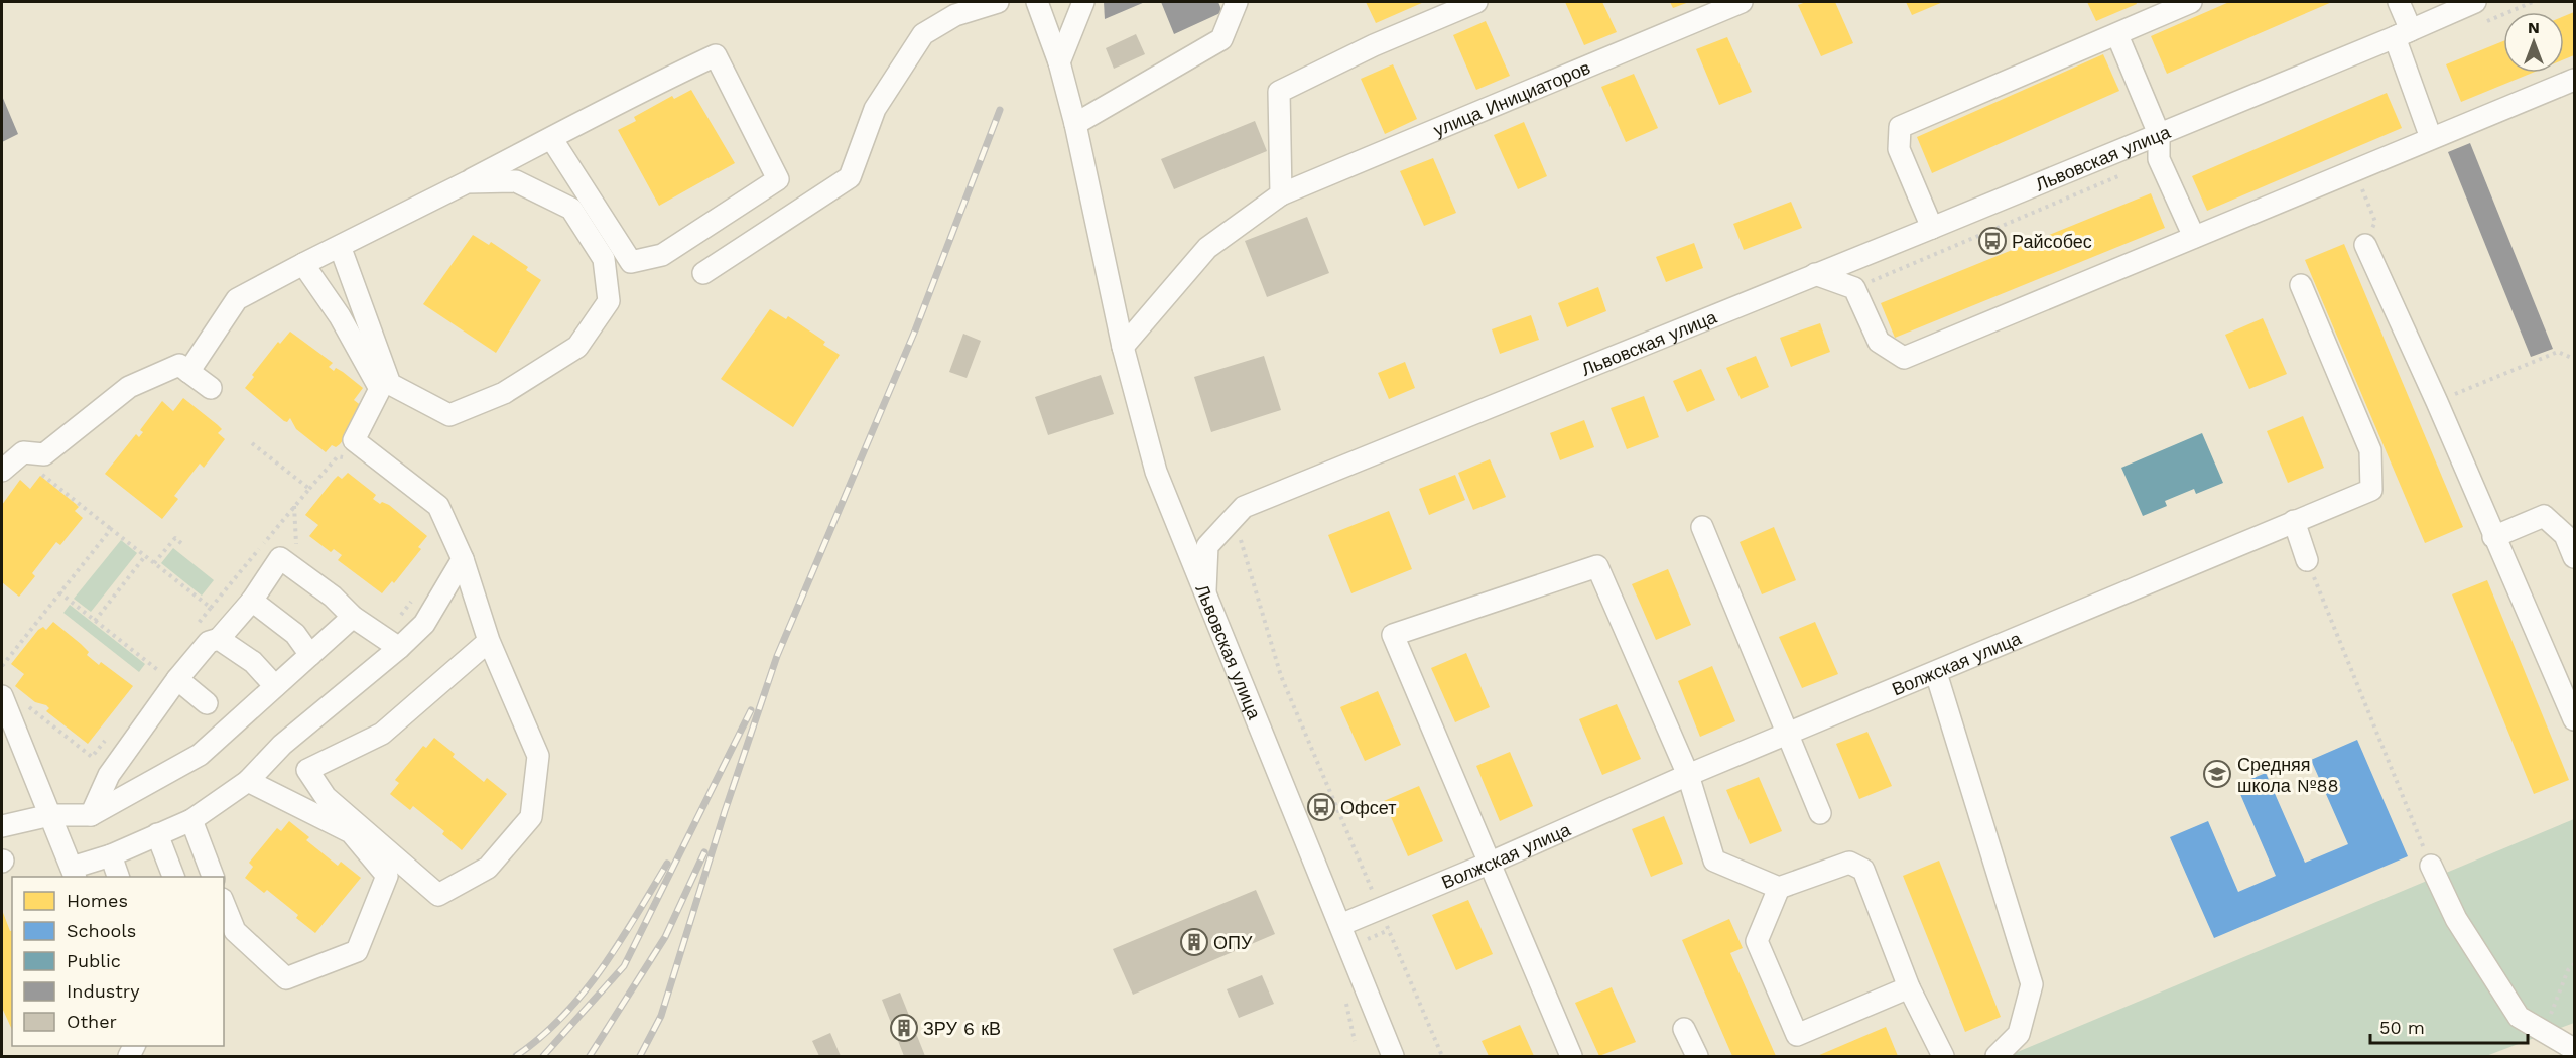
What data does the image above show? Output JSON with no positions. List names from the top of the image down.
{
  "streets": {
    "street": ["улица Инициаторов", "Львовская улица", "Волжская улица"]
  },
  "crossings": [
    ["Львовская улица", "Волжская улица"]
  ],
  "places": {
    "bus stop": ["Райсобес", "Офсет"],
    "school or university": ["Средняя школа №88"],
    "building": ["ОПУ", "ЗРУ 6 кВ"]
  },
  "legend": [
    "Homes",
    "Schools",
    "Public",
    "Industry",
    "Other"
  ],
  "scale_bar": "50 m",
  "north": "top"
}
